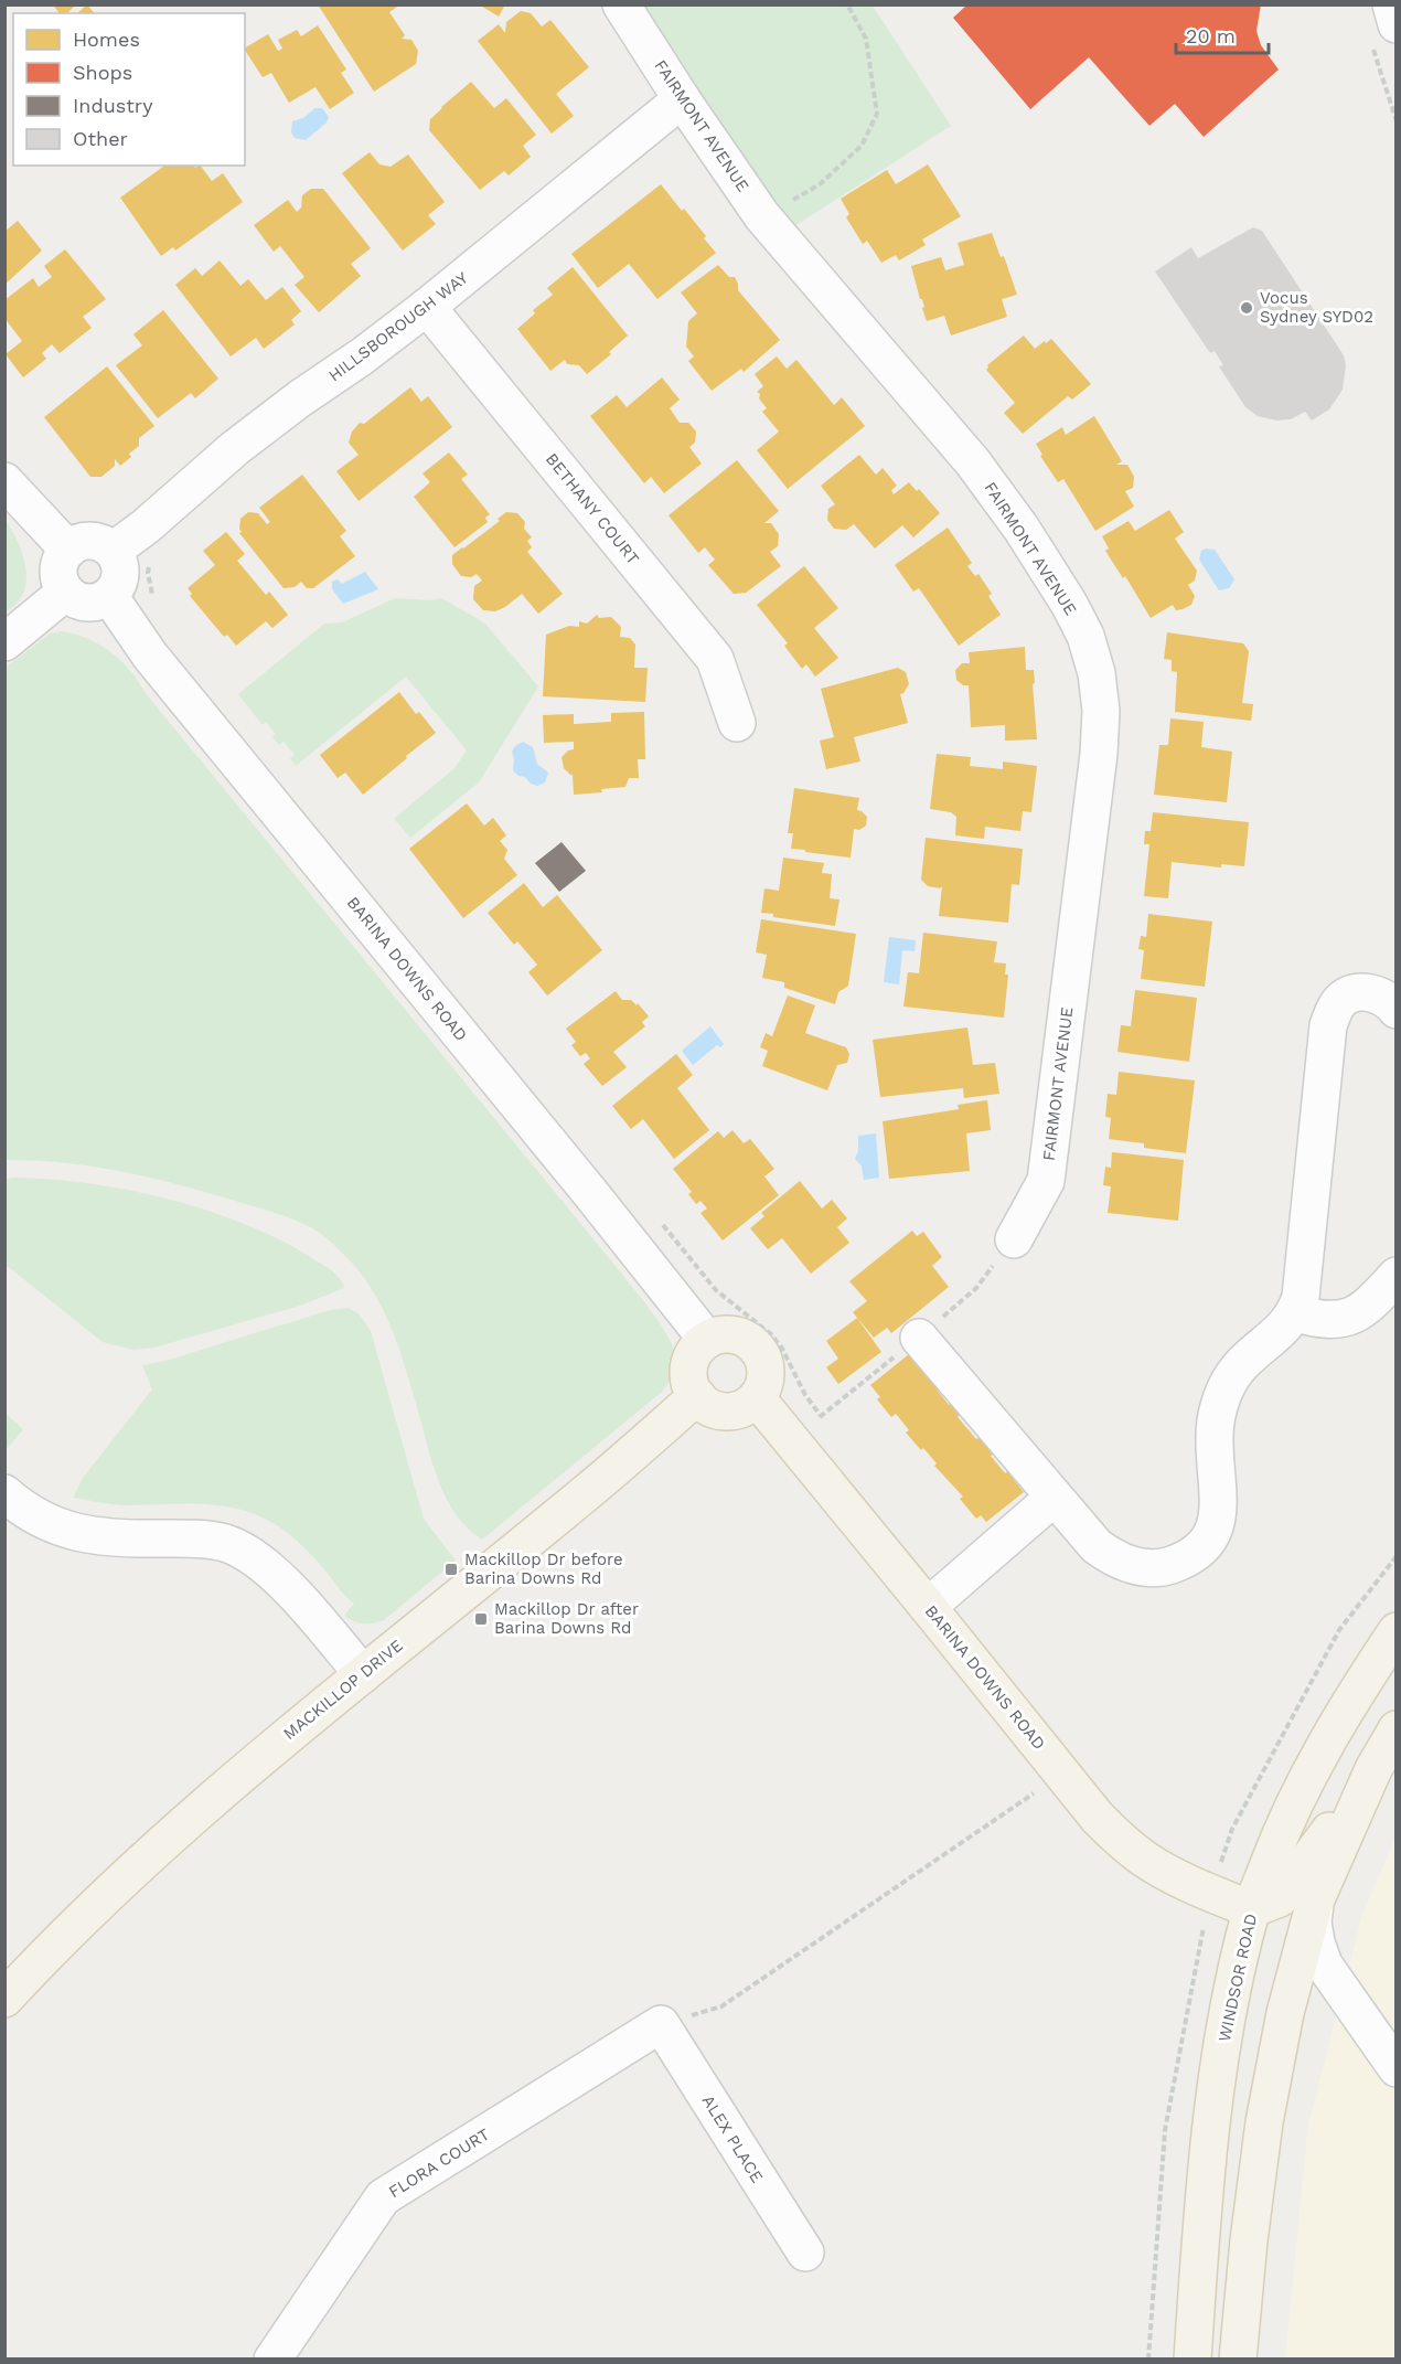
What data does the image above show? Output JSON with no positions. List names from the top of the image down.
{
  "streets": {
    "main road": ["BARINA DOWNS ROAD", "MACKILLOP DRIVE", "WINDSOR ROAD"],
    "street": [
      "FAIRMONT AVENUE",
      "HILLSBOROUGH WAY",
      "BETHANY COURT",
      "ALEX PLACE",
      "FLORA COURT"
    ]
  },
  "crossings": [
    ["FAIRMONT AVENUE", "HILLSBOROUGH WAY"],
    ["HILLSBOROUGH WAY", "BETHANY COURT"],
    ["HILLSBOROUGH WAY", "BARINA DOWNS ROAD"],
    ["BARINA DOWNS ROAD", "MACKILLOP DRIVE"],
    ["BARINA DOWNS ROAD", "WINDSOR ROAD"],
    ["ALEX PLACE", "FLORA COURT"]
  ],
  "places": {
    "other": ["Vocus Sydney SYD02"],
    "transit": ["Mackillop Dr before Barina Downs Rd", "Mackillop Dr after Barina Downs Rd"]
  },
  "legend": [
    "Homes",
    "Shops",
    "Industry",
    "Other"
  ],
  "scale_bar": "20 m"
}
